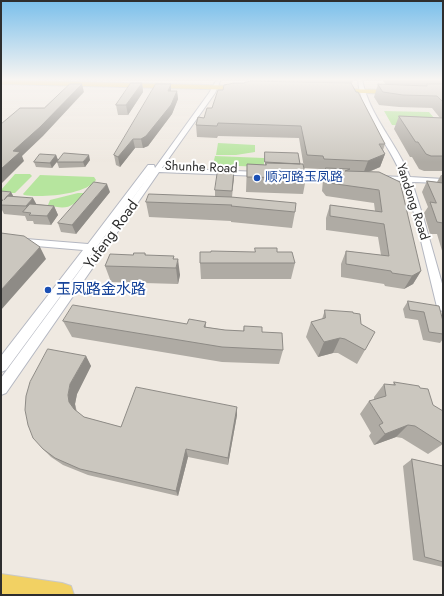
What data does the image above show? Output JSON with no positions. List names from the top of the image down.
{
  "streets": {
    "street": ["Shunhe Road", "Yandong Road", "Yufeng Road"]
  },
  "crossings": [
    ["Shunhe Road", "Yufeng Road"]
  ],
  "places": ["顺河路玉凤路", "玉凤路金水路"]
}
